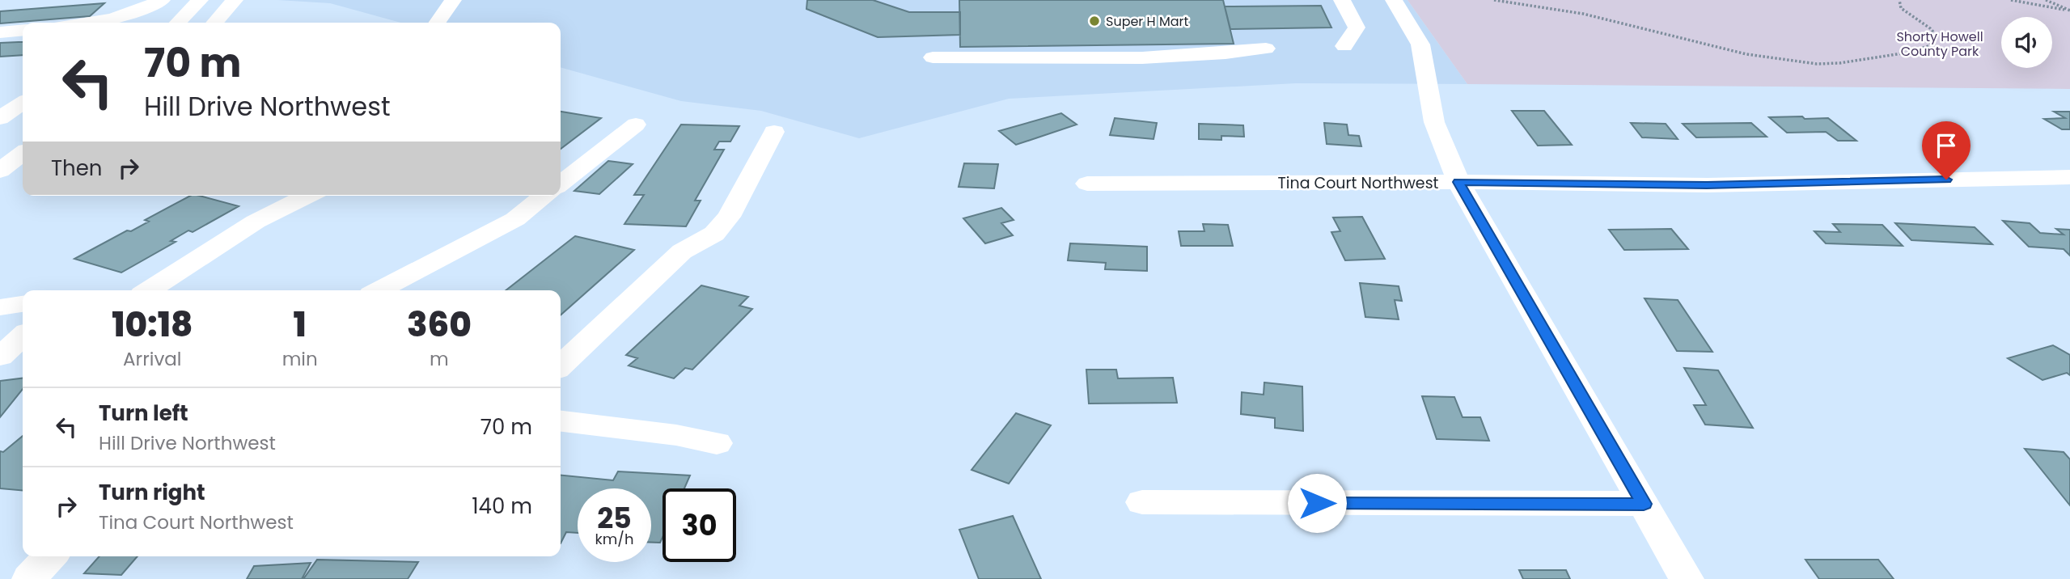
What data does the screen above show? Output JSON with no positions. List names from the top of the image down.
{
  "streets": {
    "street": ["Tina Court Northwest"]
  },
  "parks": ["Shorty Howell County Park"],
  "places": ["Super H Mart"],
  "page": {
    "turn": ["70 m", "Hill Drive Northwest"],
    "then": "Then",
    "eta": [
      "10:18",
      "Arrival",
      "1",
      "min",
      "360",
      "m"
    ],
    "list": [
      {
        "name": "Turn left",
        "note": "Hill Drive Northwest",
        "value": "70 m"
      },
      {
        "name": "Turn right",
        "note": "Tina Court Northwest",
        "value": "140 m"
      }
    ],
    "speed": "25 km/h",
    "limit": "30"
  }
}
